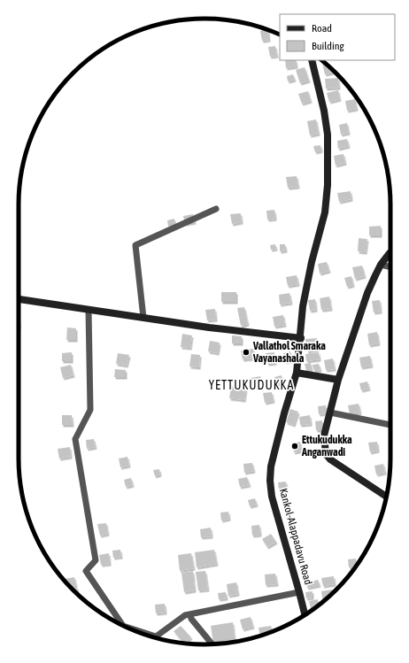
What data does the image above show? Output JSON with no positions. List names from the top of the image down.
{
  "streets": {
    "main road": ["Kankol-Alappadavu Road"]
  },
  "districts": ["YETTUKUDUKKA"],
  "places": ["Vallathol Smaraka Vayanashala", "Ettukudukka Anganwadi"],
  "legend": ["Road", "Building"]
}
